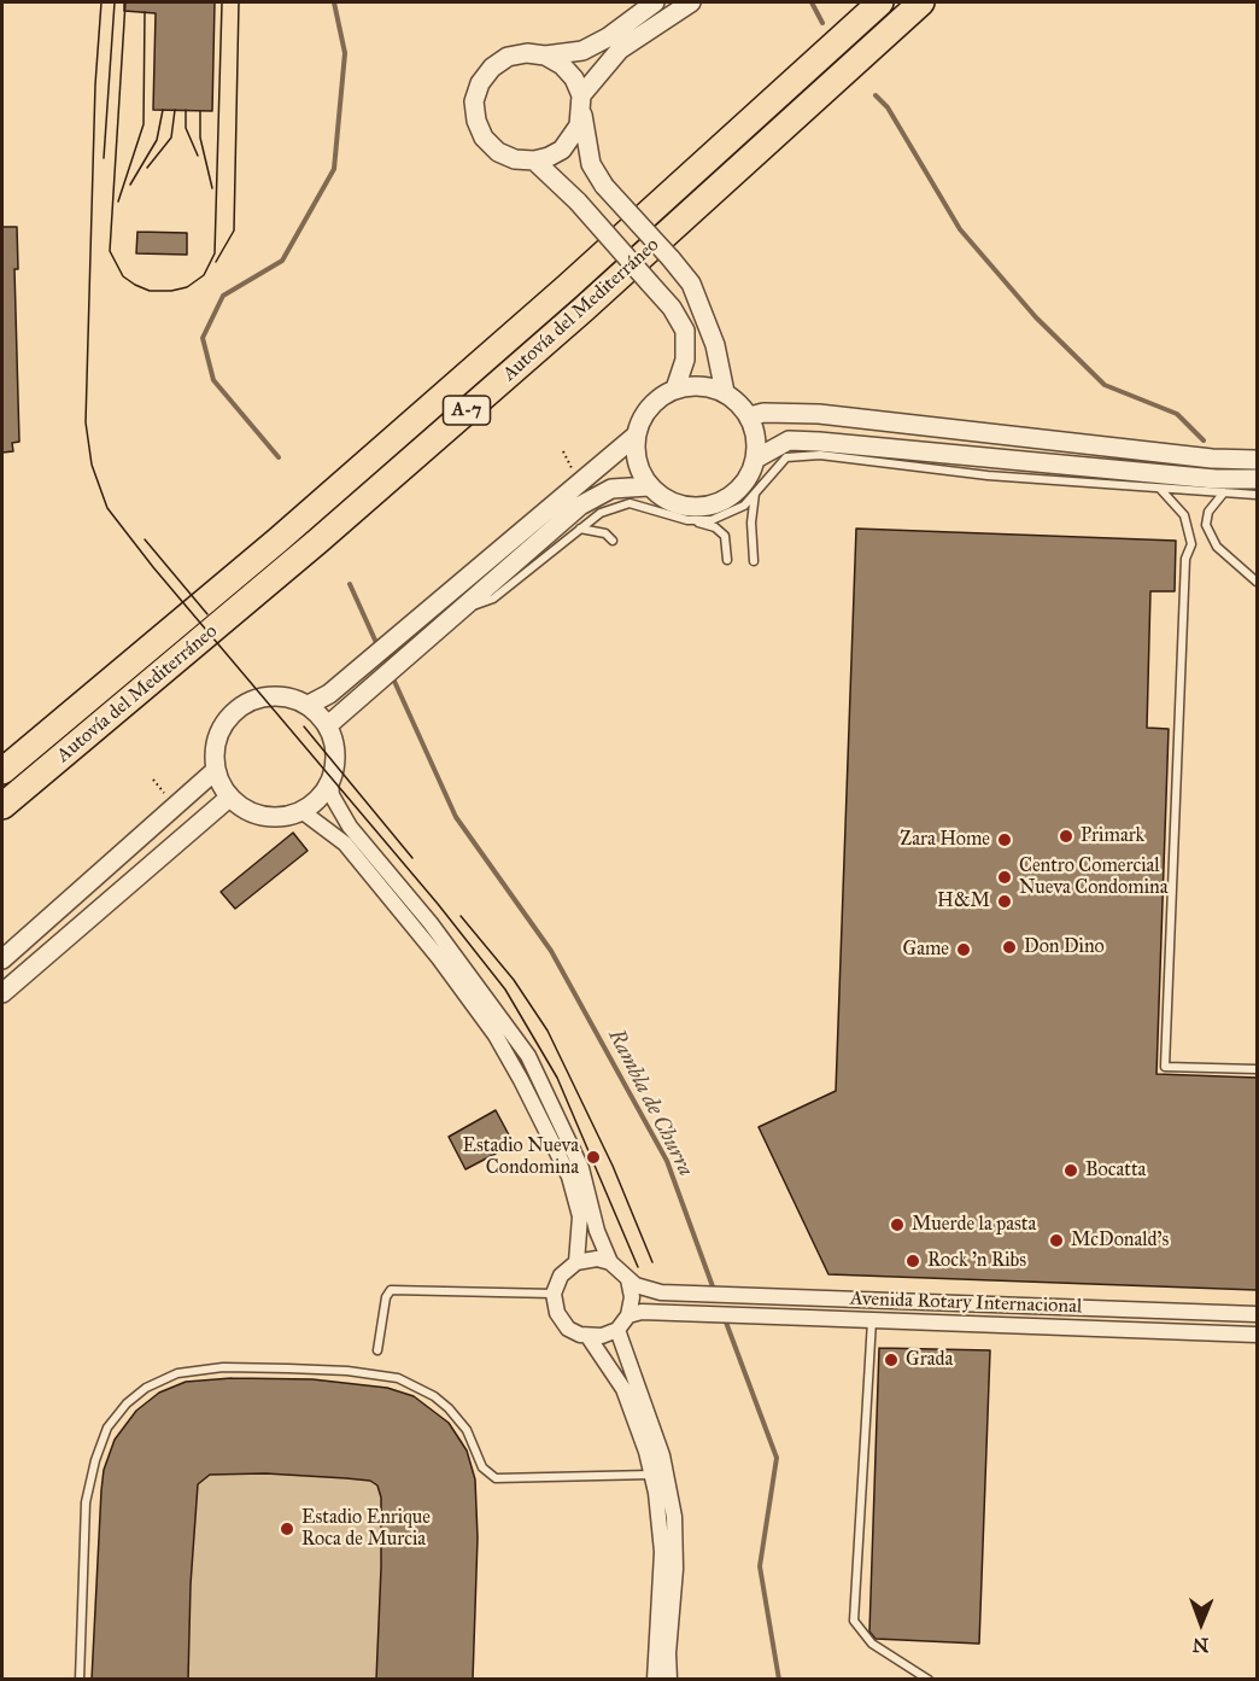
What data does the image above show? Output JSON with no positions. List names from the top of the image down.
{
  "streets": {
    "highway": ["Autovía del Mediterráneo", "A-7"],
    "street": ["Avenida Rotary Internacional"]
  },
  "water": ["Rambla de Churra"],
  "places": [
    "Primark",
    "Zara Home",
    "Centro Comercial Nueva Condomina",
    "H&M",
    "Don Dino",
    "Game",
    "Estadio Nueva Condomina",
    "Bocatta",
    "Muerde la pasta",
    "McDonald's",
    "Rock 'n Ribs",
    "Grada",
    "Estadio Enrique Roca de Murcia"
  ],
  "north": "bottom"
}
